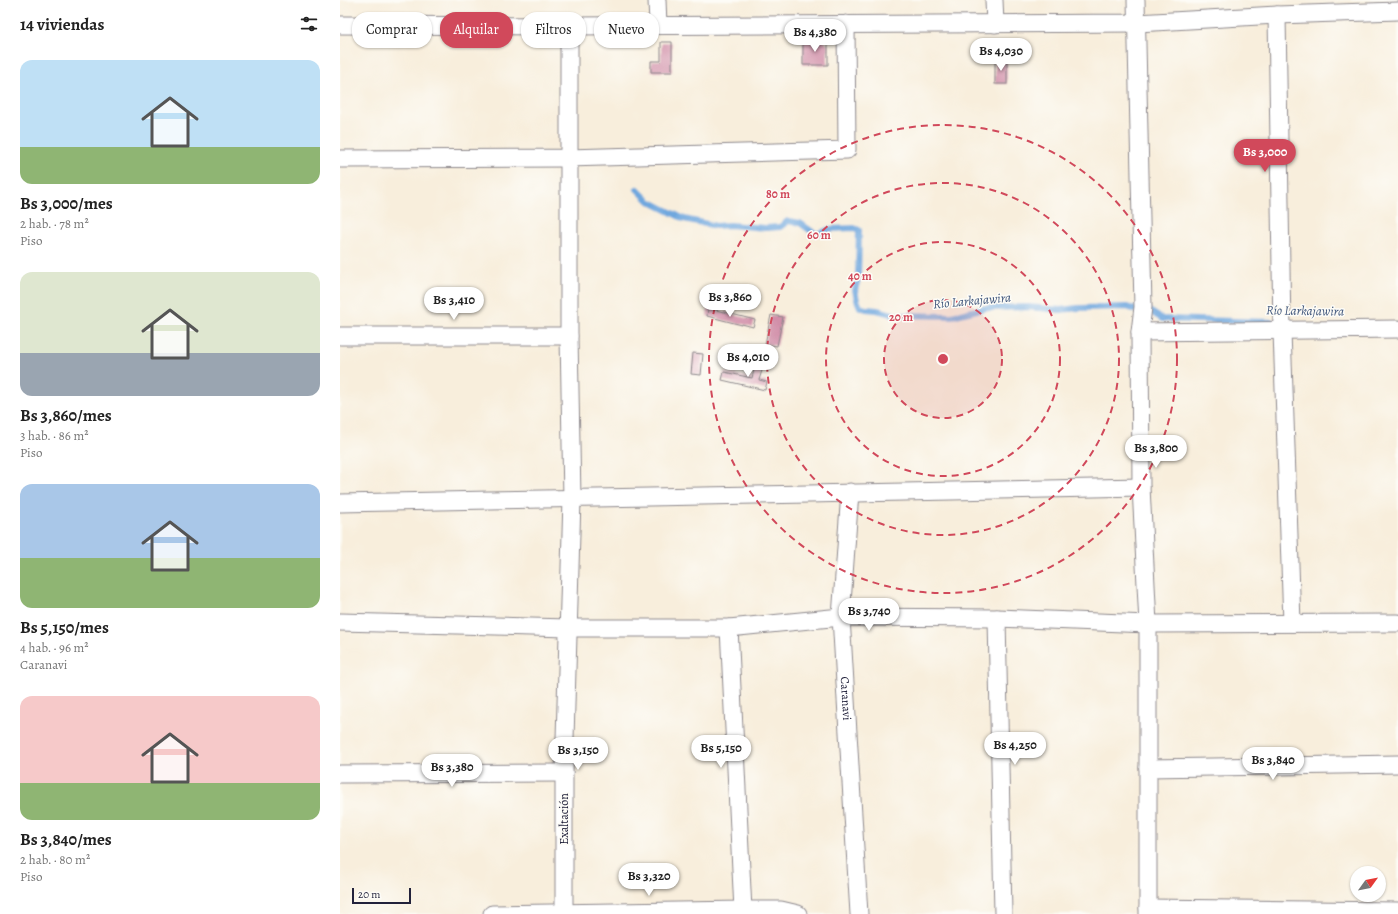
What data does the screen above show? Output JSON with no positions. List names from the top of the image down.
{
  "streets": {
    "street": ["Caranavi", "Exaltación"]
  },
  "water": ["Río Larkajawira"],
  "scale_bar": "20 m",
  "north": "top right",
  "page": {
    "heading": "14 viviendas",
    "chip": [
      "Comprar",
      "Alquilar",
      "Filtros",
      "Nuevo"
    ],
    "price": [
      "Bs 4,380",
      "Bs 4,030",
      "Bs 3,000",
      "Bs 3,860",
      "Bs 3,410",
      "Bs 4,010",
      "Bs 3,800",
      "Bs 3,740",
      "Bs 4,250",
      "Bs 5,150",
      "Bs 3,150",
      "Bs 3,840",
      "Bs 3,380",
      "Bs 3,320"
    ],
    "list": [
      {
        "name": "Bs 3,000/mes",
        "note": "2 hab. · 78 m² · Piso"
      },
      {
        "name": "Bs 3,860/mes",
        "note": "3 hab. · 86 m² · Piso"
      },
      {
        "name": "Bs 5,150/mes",
        "note": "4 hab. · 96 m² · Caranavi"
      },
      {
        "name": "Bs 3,840/mes",
        "note": "2 hab. · 80 m² · Piso"
      }
    ],
    "scale": "20 m"
  },
  "rings": [
    "80 m",
    "60 m",
    "40 m",
    "20 m"
  ]
}
